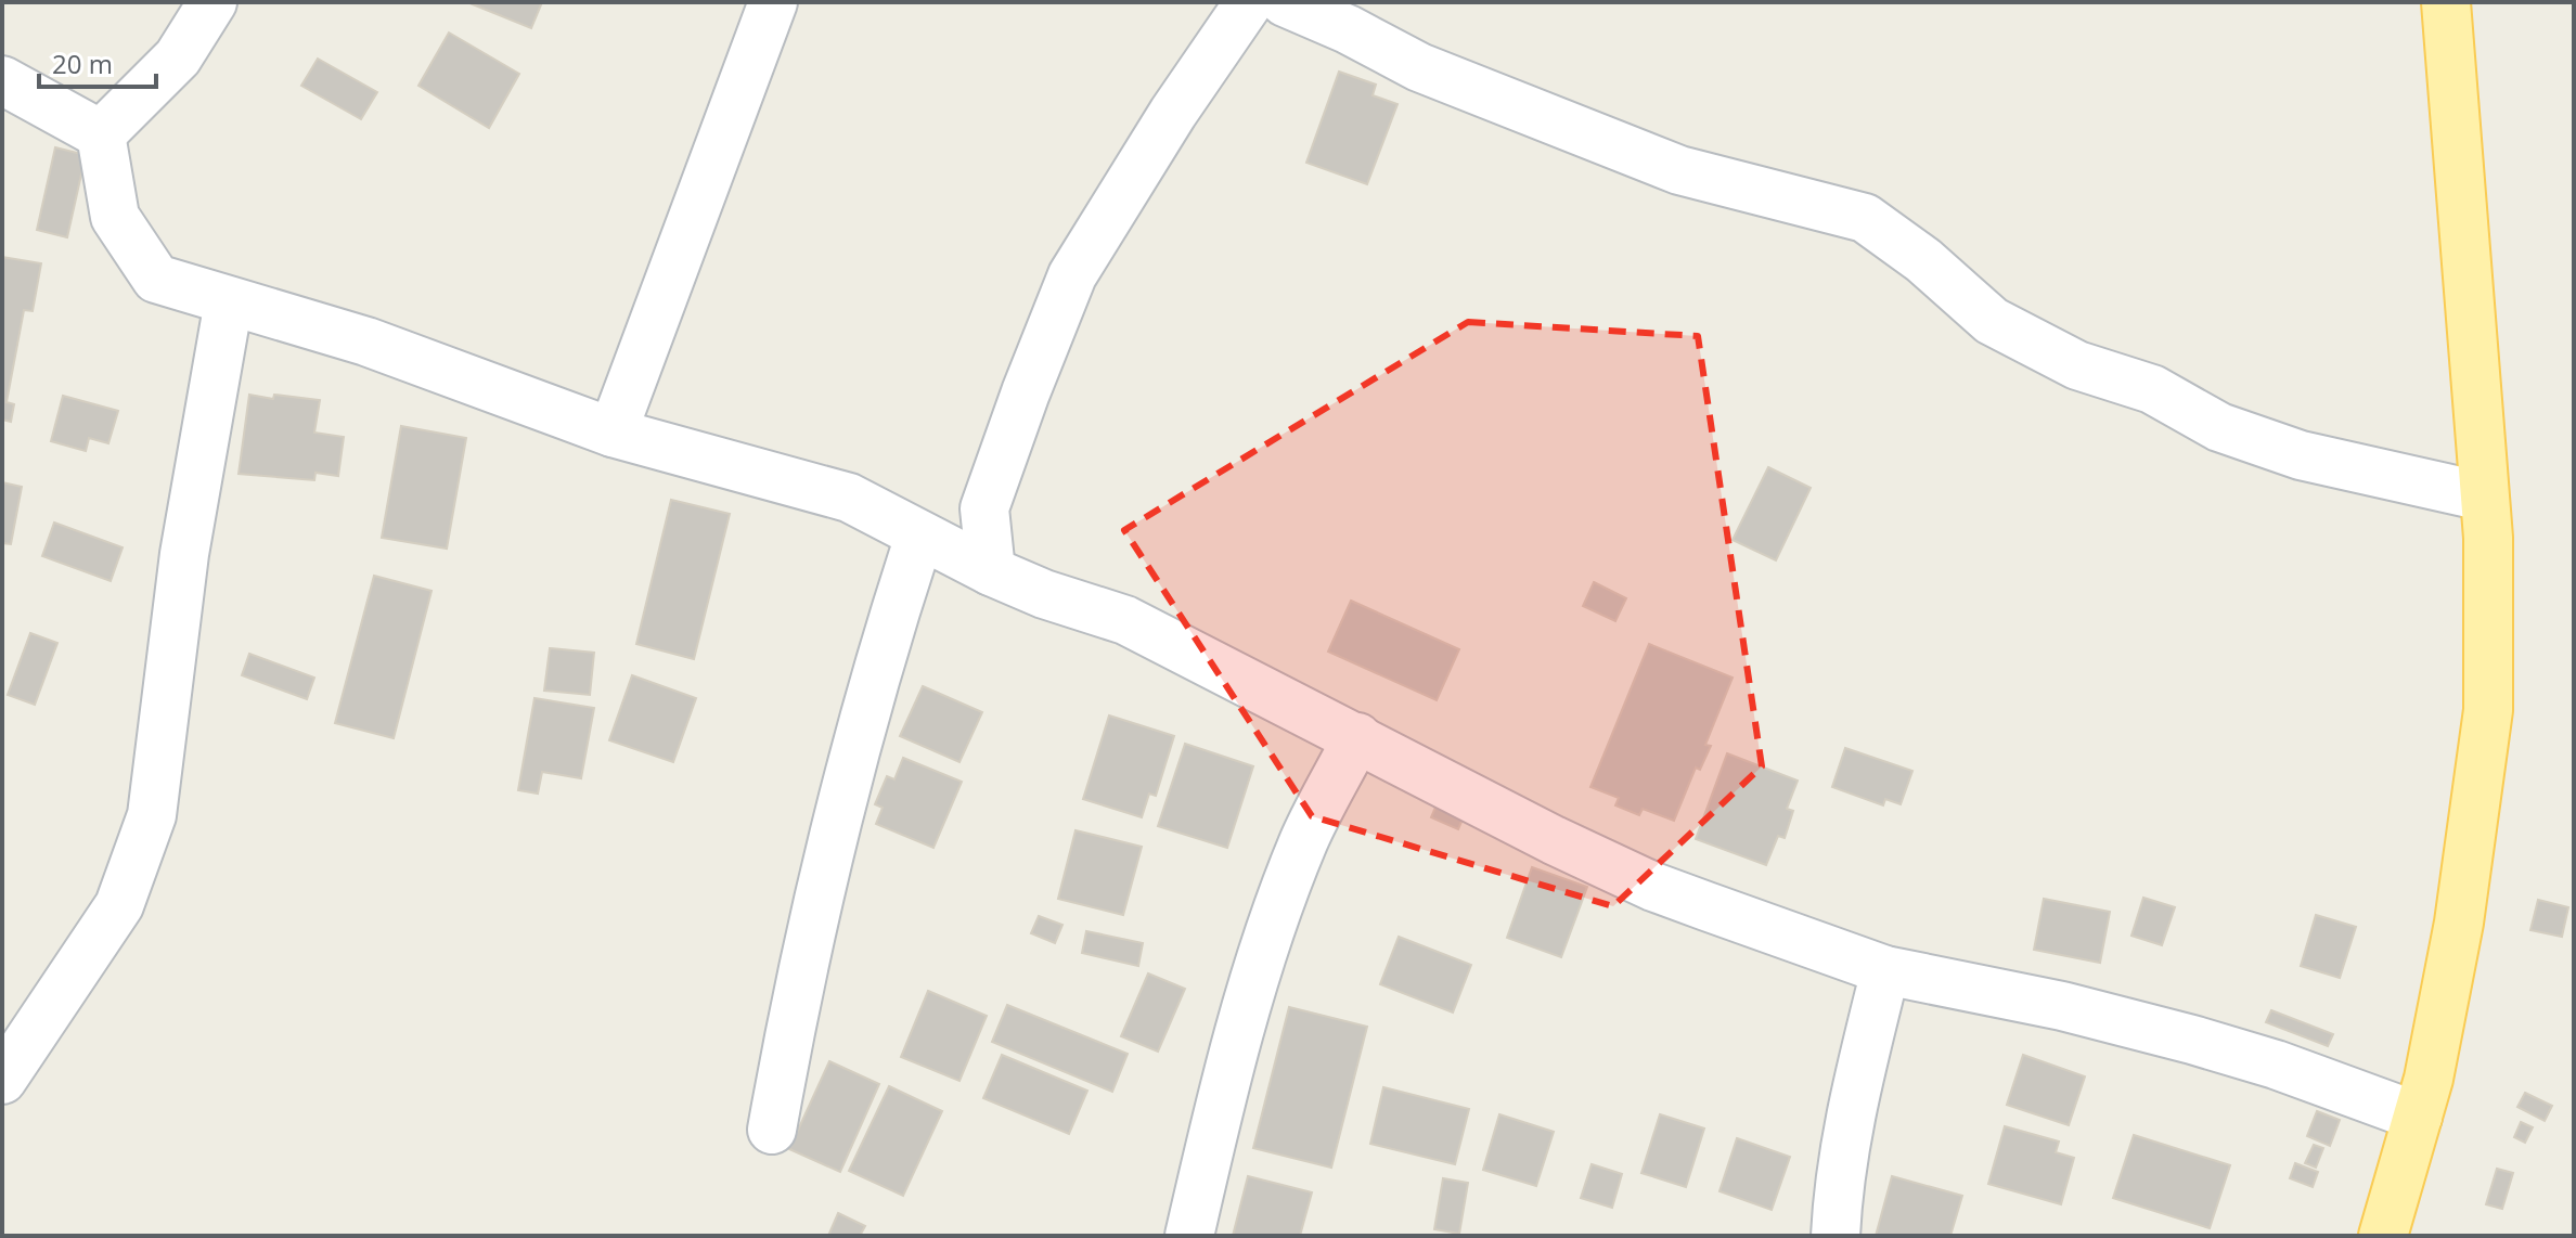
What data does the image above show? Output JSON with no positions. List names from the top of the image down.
{
  "scale_bar": "20 m"
}
